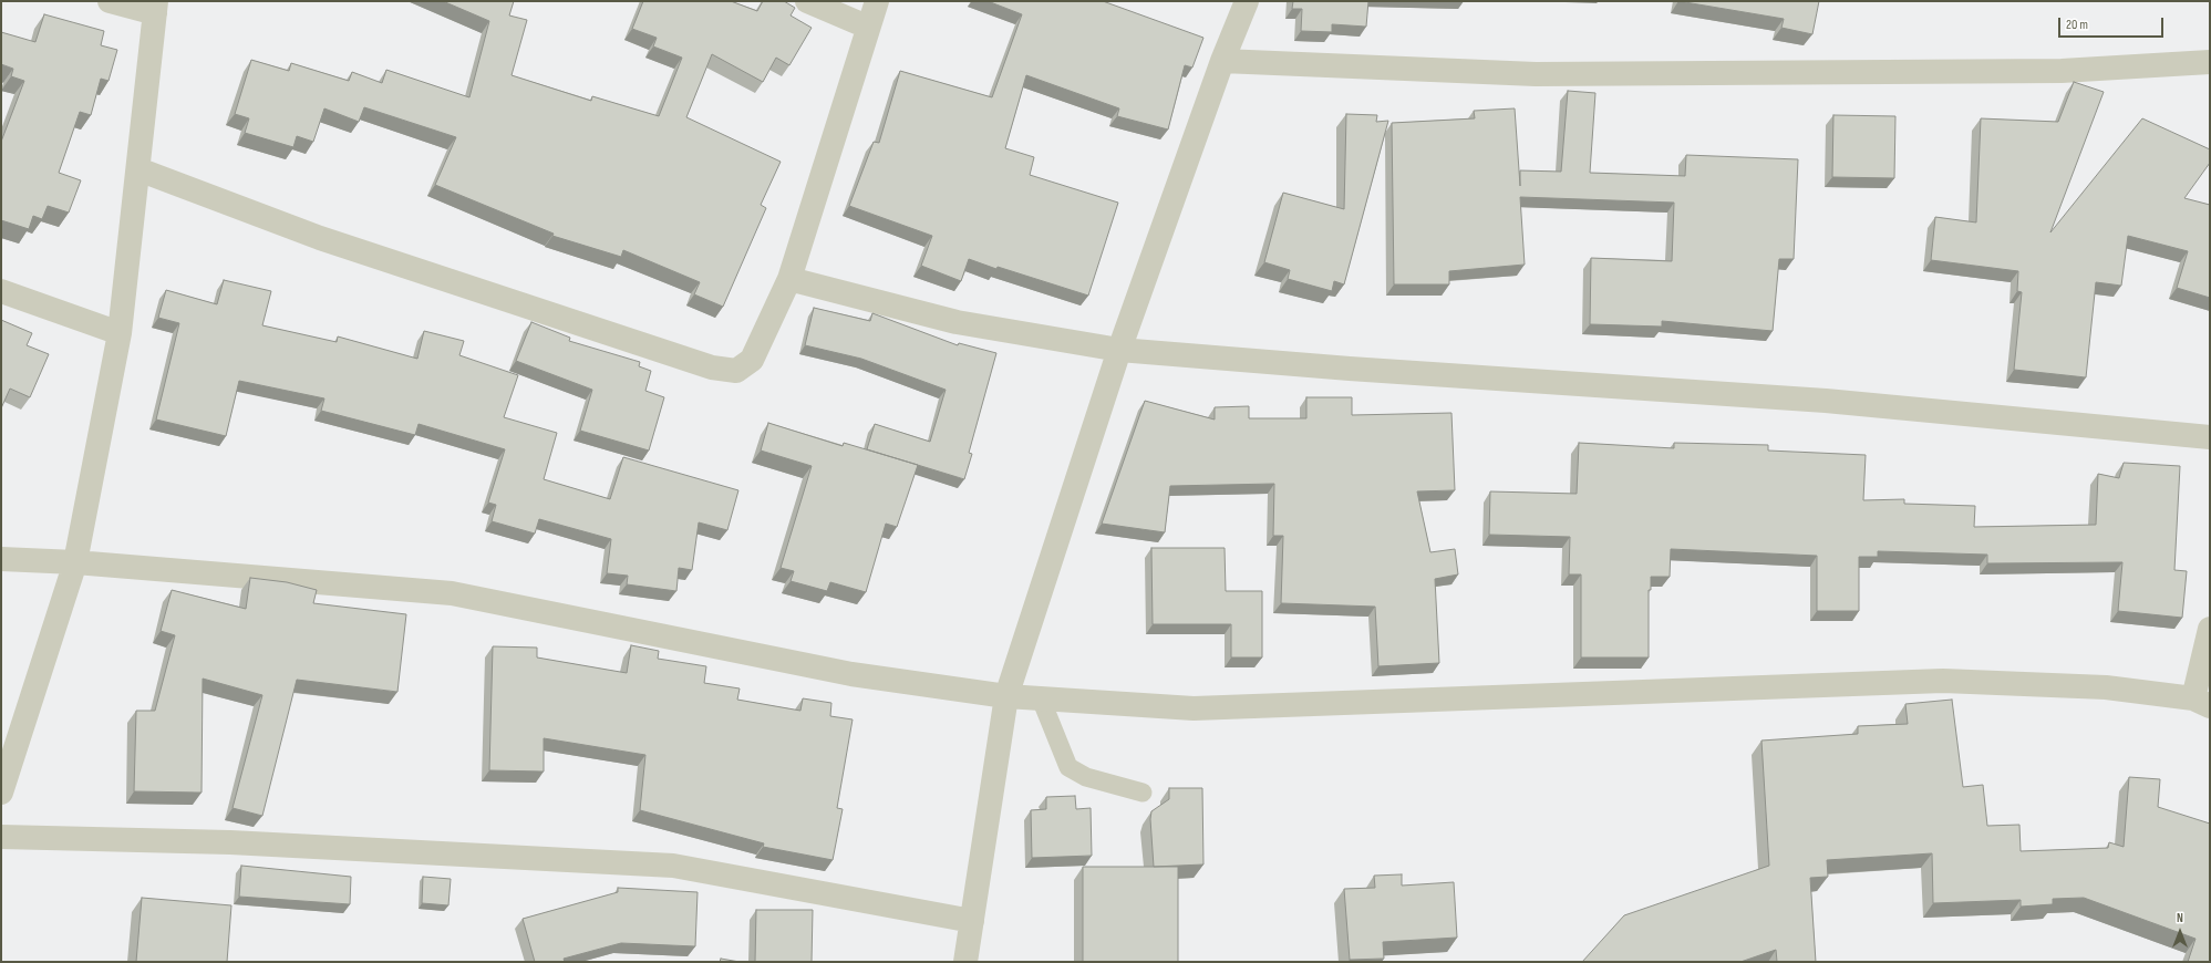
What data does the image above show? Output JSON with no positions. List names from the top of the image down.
{
  "scale_bar": "20 m",
  "north": "top"
}
